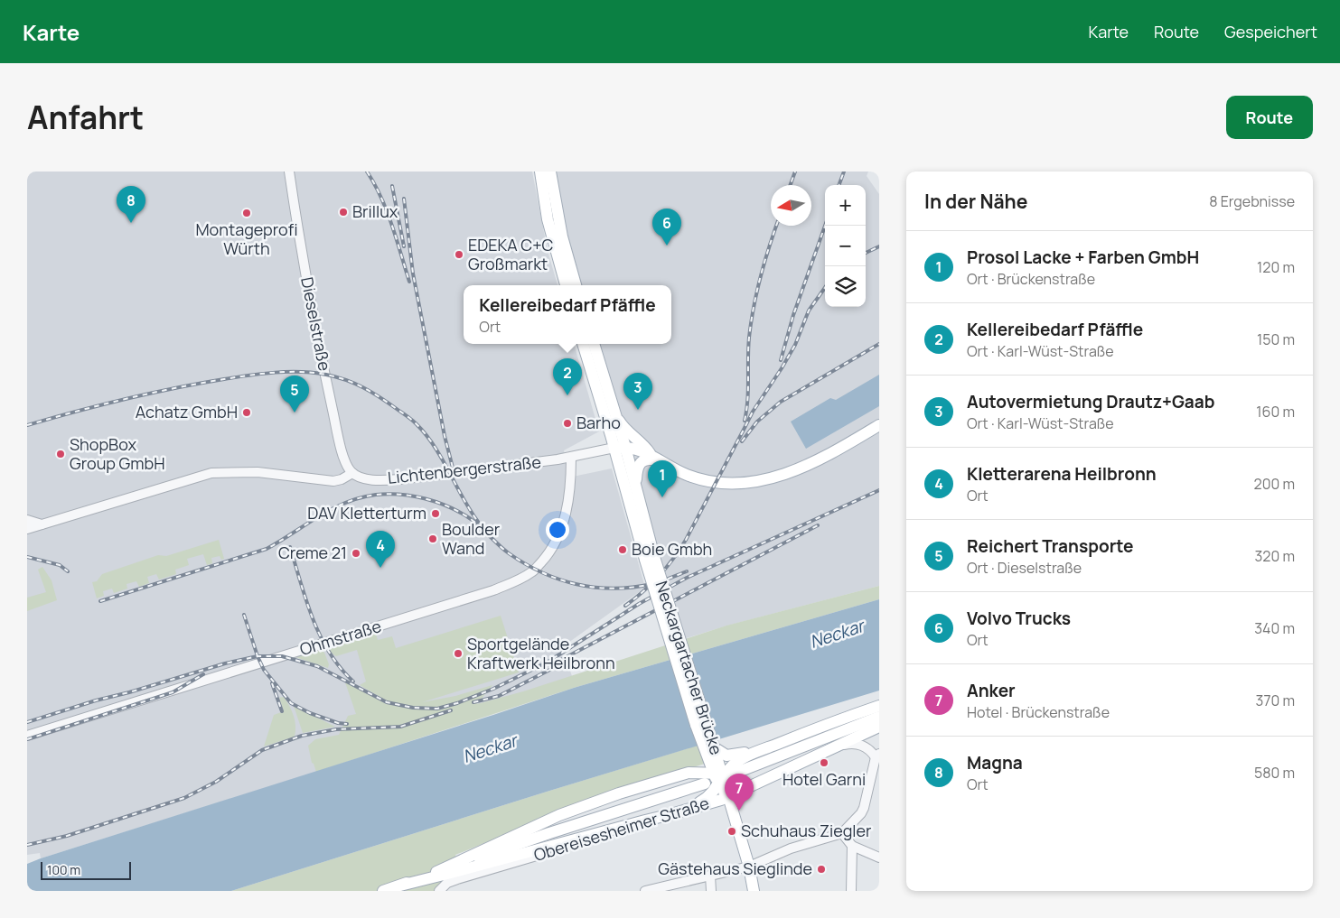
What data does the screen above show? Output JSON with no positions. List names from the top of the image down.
{
  "streets": {
    "main road": ["Neckargartacher Brücke", "Obereisesheimer Straße"],
    "street": ["Dieselstraße", "Lichtenbergerstraße", "Ohmstraße"]
  },
  "crossings": [
    ["Dieselstraße", "Lichtenbergerstraße"],
    ["Lichtenbergerstraße", "Ohmstraße"],
    ["Neckargartacher Brücke", "Obereisesheimer Straße"]
  ],
  "water": ["Neckar"],
  "places": [
    "Brillux",
    "Montageprofi Würth",
    "EDEKA C+C Großmarkt",
    "Achatz GmbH",
    "Barho",
    "ShopBox Group GmbH",
    "DAV Kletterturm",
    "Boulder Wand",
    "Boie Gmbh",
    "Creme 21",
    "Sportgelände Kraftwerk Heilbronn",
    "Hotel Garni",
    "Schuhaus Ziegler",
    "Gästehaus Sieglinde"
  ],
  "scale_bar": "100 m",
  "north": "left",
  "page": {
    "header": "Karte",
    "nav": ["Karte", "Route", "Gespeichert"],
    "title": "Anfahrt",
    "buttons": "Route",
    "heading": ["In der Nähe", "8 Ergebnisse"],
    "map_buttons": ["+", "−"],
    "pins": [
      "8",
      "6",
      "2",
      "3",
      "5",
      "1",
      "4",
      "7"
    ],
    "list": [
      {
        "mark": "1",
        "name": "Prosol Lacke + Farben GmbH",
        "note": "Ort · Brückenstraße",
        "value": "120 m"
      },
      {
        "mark": "2",
        "name": "Kellereibedarf Pfäffle",
        "note": "Ort · Karl-Wüst-Straße",
        "value": "150 m"
      },
      {
        "mark": "3",
        "name": "Autovermietung Drautz+Gaab",
        "note": "Ort · Karl-Wüst-Straße",
        "value": "160 m"
      },
      {
        "mark": "4",
        "name": "Kletterarena Heilbronn",
        "note": "Ort",
        "value": "200 m"
      },
      {
        "mark": "5",
        "name": "Reichert Transporte",
        "note": "Ort · Dieselstraße",
        "value": "320 m"
      },
      {
        "mark": "6",
        "name": "Volvo Trucks",
        "note": "Ort",
        "value": "340 m"
      },
      {
        "mark": "7",
        "name": "Anker",
        "note": "Hotel · Brückenstraße",
        "value": "370 m"
      },
      {
        "mark": "8",
        "name": "Magna",
        "note": "Ort",
        "value": "580 m"
      }
    ],
    "popup": ["Kellereibedarf Pfäffle", "Ort"],
    "scale": "100 m"
  }
}
